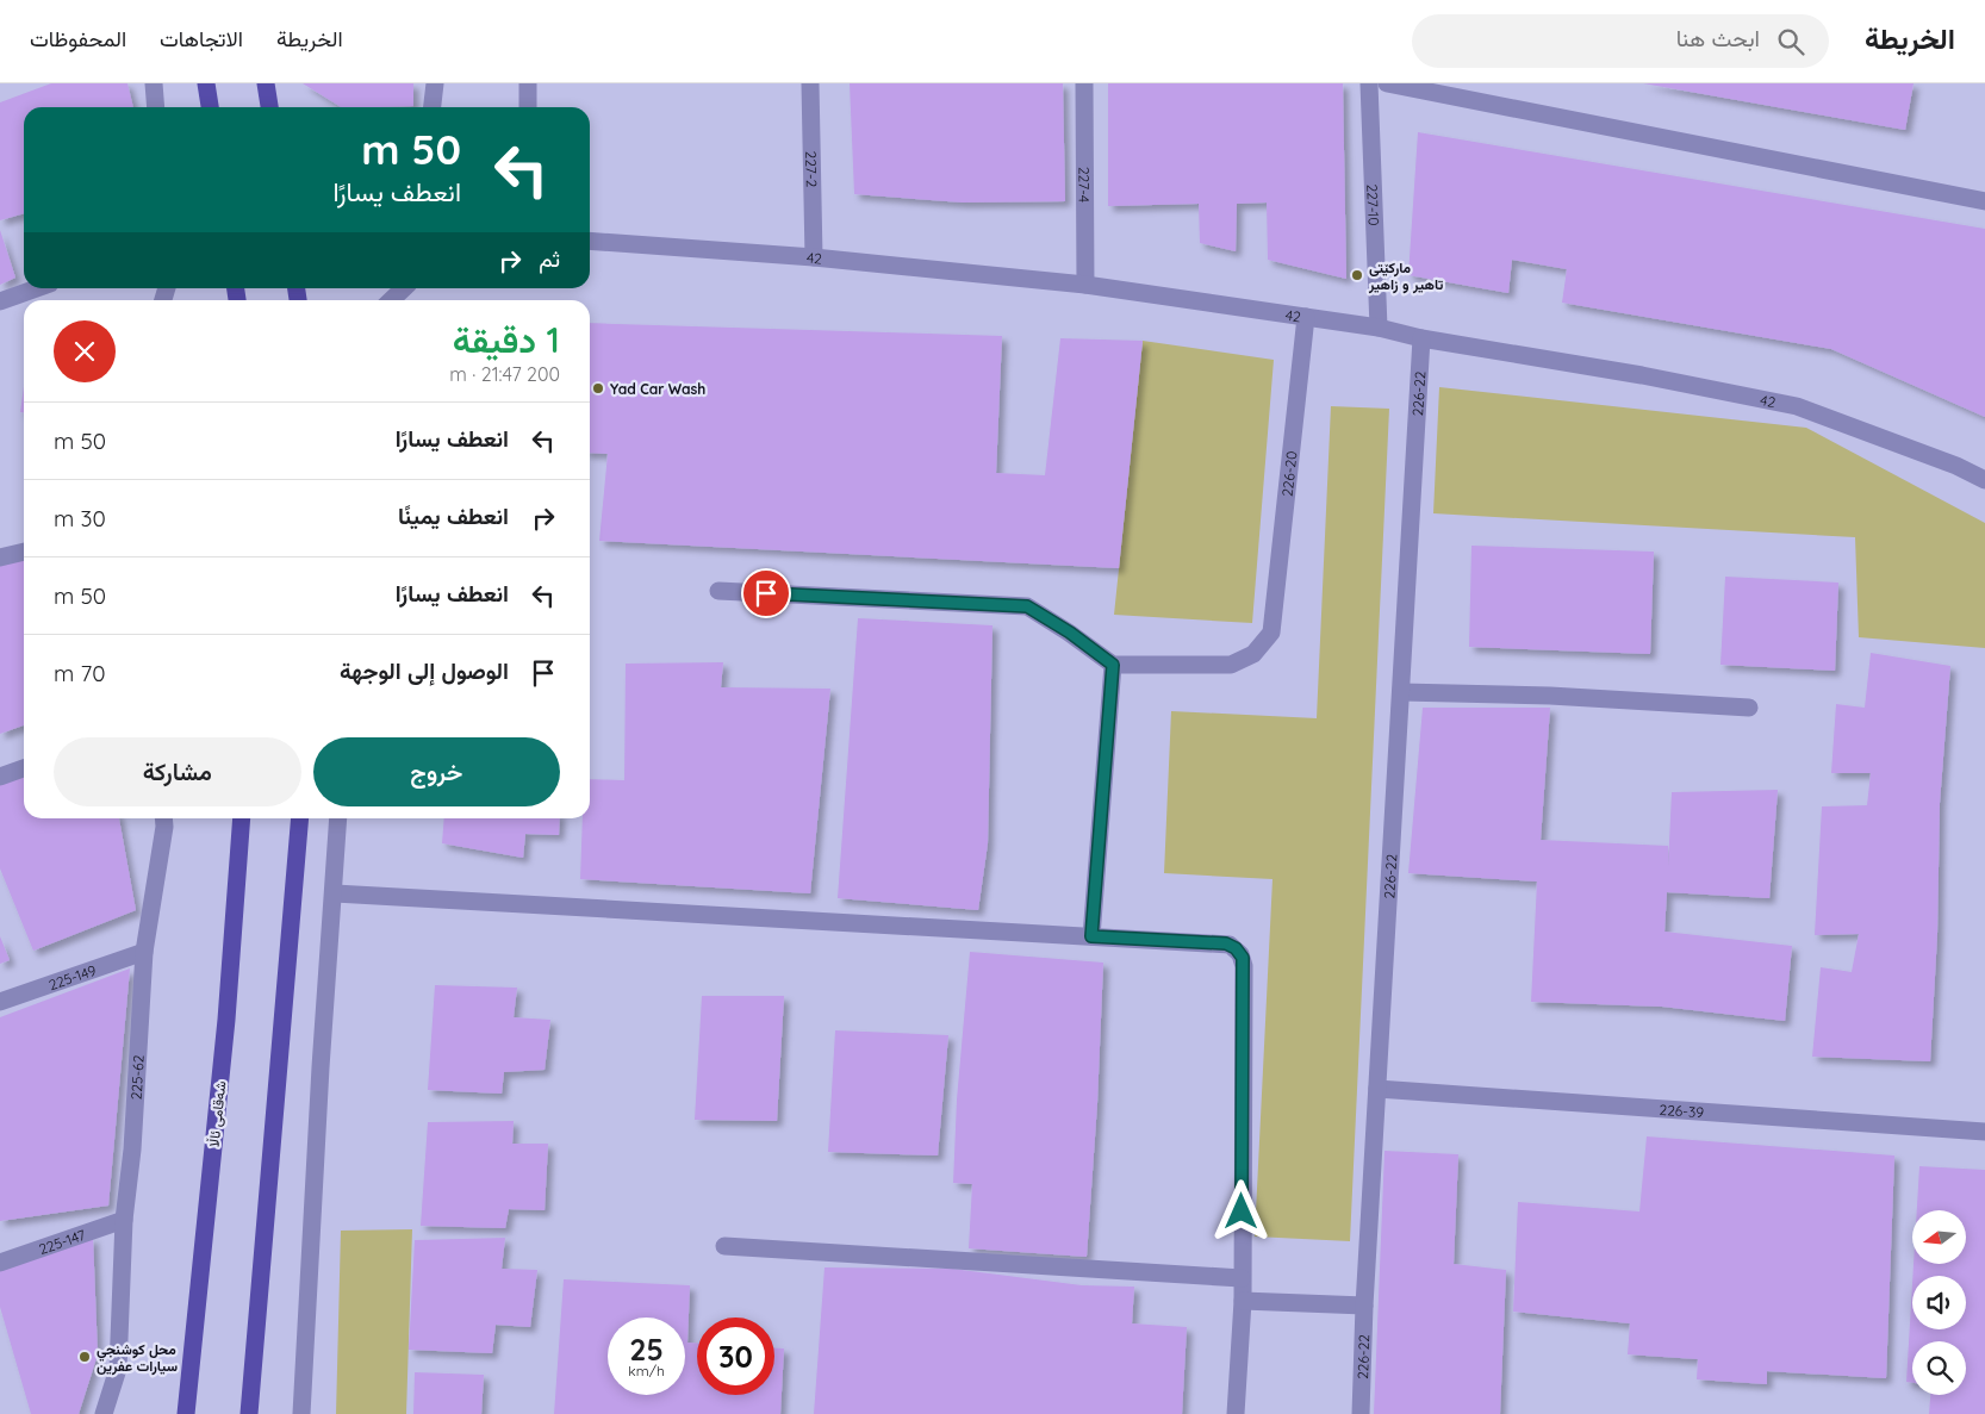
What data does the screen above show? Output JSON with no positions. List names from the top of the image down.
{
  "streets": {
    "main road": ["شه‌قامی ئاڵا"],
    "street": [
      "227-2",
      "227-4",
      "227-10",
      "42",
      "226-22",
      "226-20",
      "225-149",
      "225-62",
      "226-39",
      "225-147"
    ]
  },
  "crossings": [
    ["227-2", "42"],
    ["227-4", "42"],
    ["227-10", "42"],
    ["42", "226-22"],
    ["42", "226-20"],
    ["226-22", "226-39"],
    ["225-149", "225-62"],
    ["225-62", "225-147"]
  ],
  "places": ["ماركێتی تاهیر و زاهیر", "Yad Car Wash", "محل كوشنجي سيارات عفرين"],
  "north": "left",
  "page": {
    "header": "الخريطة",
    "search": "ابحث هنا",
    "nav": ["الخريطة", "الاتجاهات", "المحفوظات"],
    "turn": ["50 m", "انعطف يسارًا"],
    "then": "ثم",
    "heading": ["1 دقيقة", "200 m · 21:47"],
    "list": [
      {
        "name": "انعطف يسارًا",
        "value": "50 m"
      },
      {
        "name": "انعطف يمينًا",
        "value": "30 m"
      },
      {
        "name": "انعطف يسارًا",
        "value": "50 m"
      },
      {
        "name": "الوصول إلى الوجهة",
        "value": "70 m"
      }
    ],
    "buttons": ["خروج", "مشاركة"],
    "speed": "25 km/h",
    "limit": "30"
  }
}
